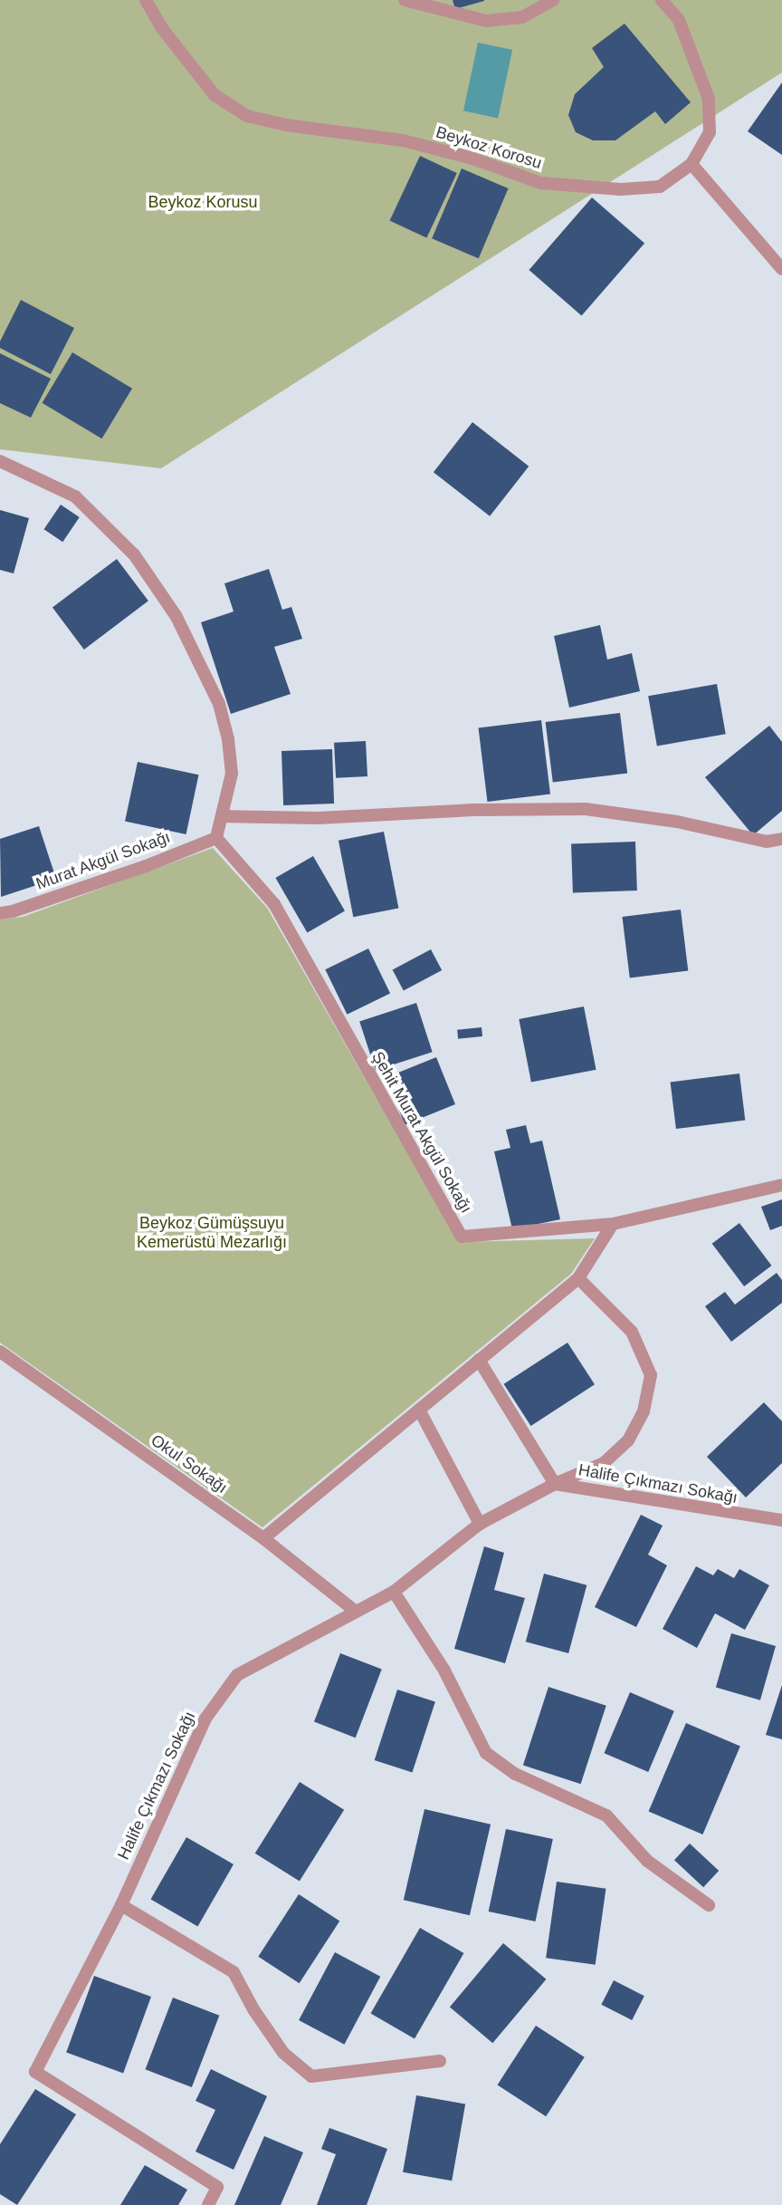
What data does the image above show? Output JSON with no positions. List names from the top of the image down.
{
  "streets": {
    "street": [
      "Beykoz Korosu",
      "Murat Akgül Sokağı",
      "Şehit Murat Akgül Sokağı",
      "Okul Sokağı",
      "Halife Çıkmazı Sokağı"
    ]
  },
  "crossings": [
    ["Murat Akgül Sokağı", "Şehit Murat Akgül Sokağı"],
    ["Okul Sokağı", "Halife Çıkmazı Sokağı"]
  ],
  "parks": ["Beykoz Korusu", "Beykoz Gümüşsuyu Kemerüstü Mezarlığı"]
}
